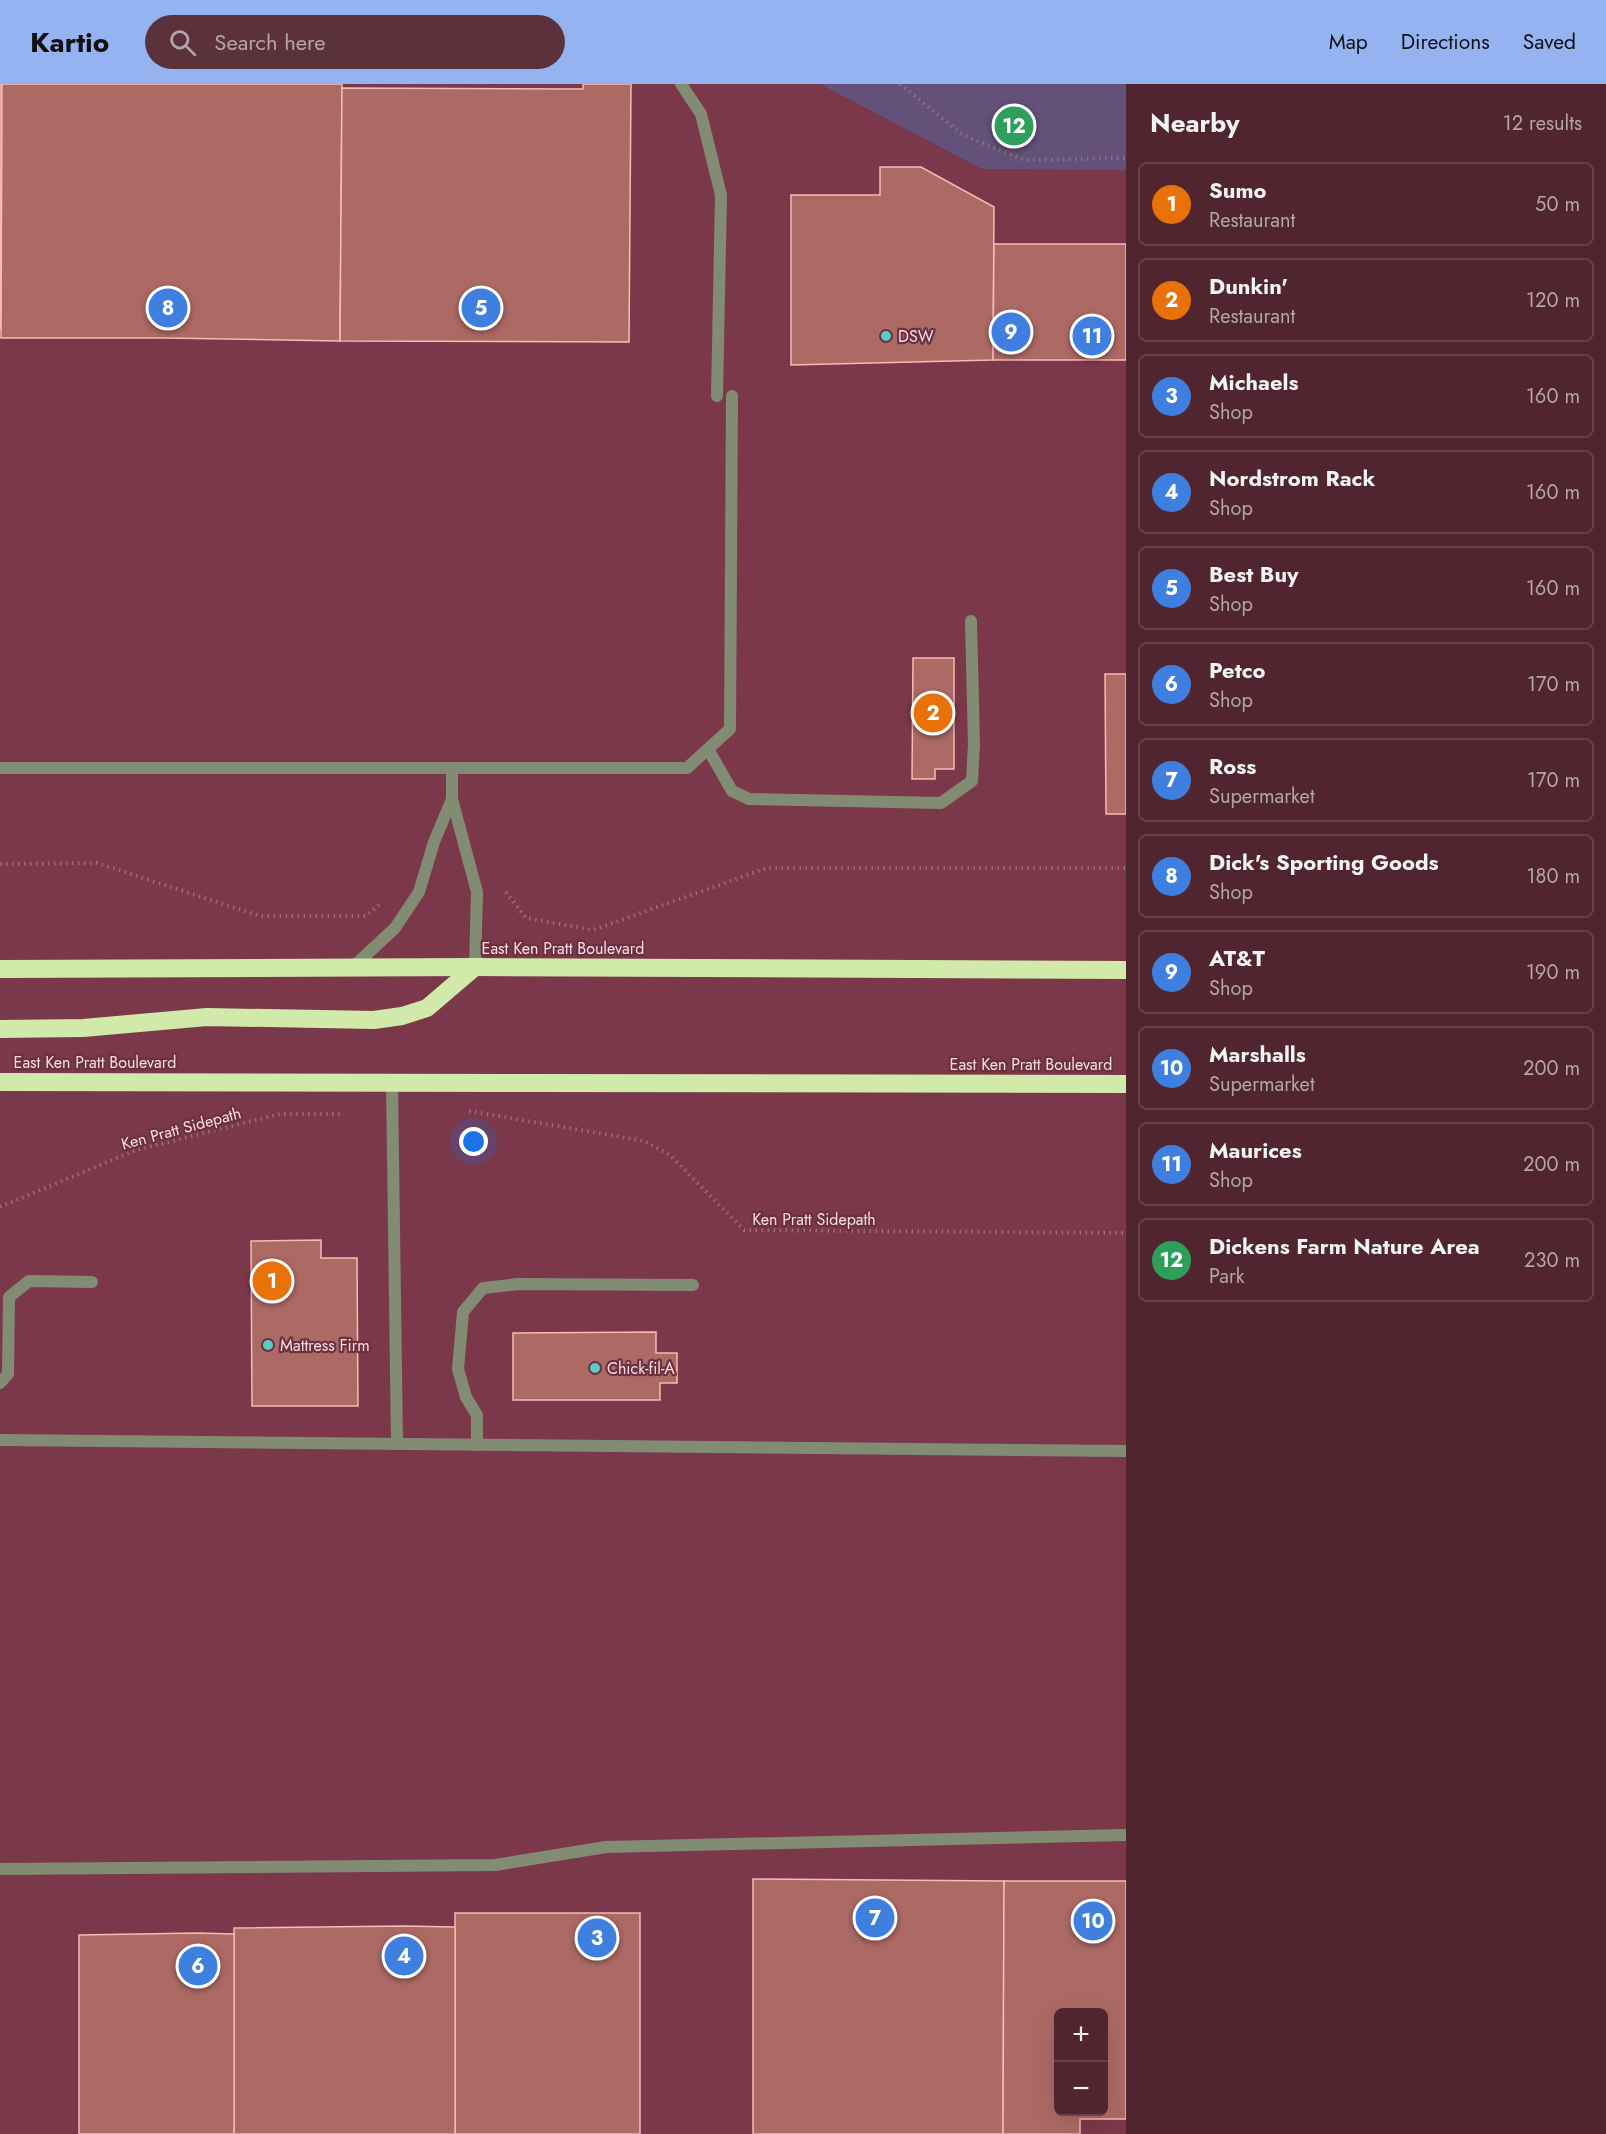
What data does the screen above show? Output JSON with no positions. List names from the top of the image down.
{
  "streets": {
    "highway": ["East Ken Pratt Boulevard"],
    "path": ["Ken Pratt Sidepath"]
  },
  "places": ["DSW", "Mattress Firm", "Chick-fil-A"],
  "page": {
    "header": "Kartio",
    "search": "Search here",
    "nav": ["Map", "Directions", "Saved"],
    "heading": ["Nearby", "12 results"],
    "pins": [
      "12",
      "5",
      "8",
      "9",
      "11",
      "2",
      "1",
      "7",
      "10",
      "3",
      "4",
      "6"
    ],
    "list": [
      {
        "mark": "1",
        "name": "Sumo",
        "note": "Restaurant",
        "value": "50 m"
      },
      {
        "mark": "2",
        "name": "Dunkin'",
        "note": "Restaurant",
        "value": "120 m"
      },
      {
        "mark": "3",
        "name": "Michaels",
        "note": "Shop",
        "value": "160 m"
      },
      {
        "mark": "4",
        "name": "Nordstrom Rack",
        "note": "Shop",
        "value": "160 m"
      },
      {
        "mark": "5",
        "name": "Best Buy",
        "note": "Shop",
        "value": "160 m"
      },
      {
        "mark": "6",
        "name": "Petco",
        "note": "Shop",
        "value": "170 m"
      },
      {
        "mark": "7",
        "name": "Ross",
        "note": "Supermarket",
        "value": "170 m"
      },
      {
        "mark": "8",
        "name": "Dick's Sporting Goods",
        "note": "Shop",
        "value": "180 m"
      },
      {
        "mark": "9",
        "name": "AT&T",
        "note": "Shop",
        "value": "190 m"
      },
      {
        "mark": "10",
        "name": "Marshalls",
        "note": "Supermarket",
        "value": "200 m"
      },
      {
        "mark": "11",
        "name": "Maurices",
        "note": "Shop",
        "value": "200 m"
      },
      {
        "mark": "12",
        "name": "Dickens Farm Nature Area",
        "note": "Park",
        "value": "230 m"
      }
    ],
    "map_buttons": ["+", "−"]
  }
}
